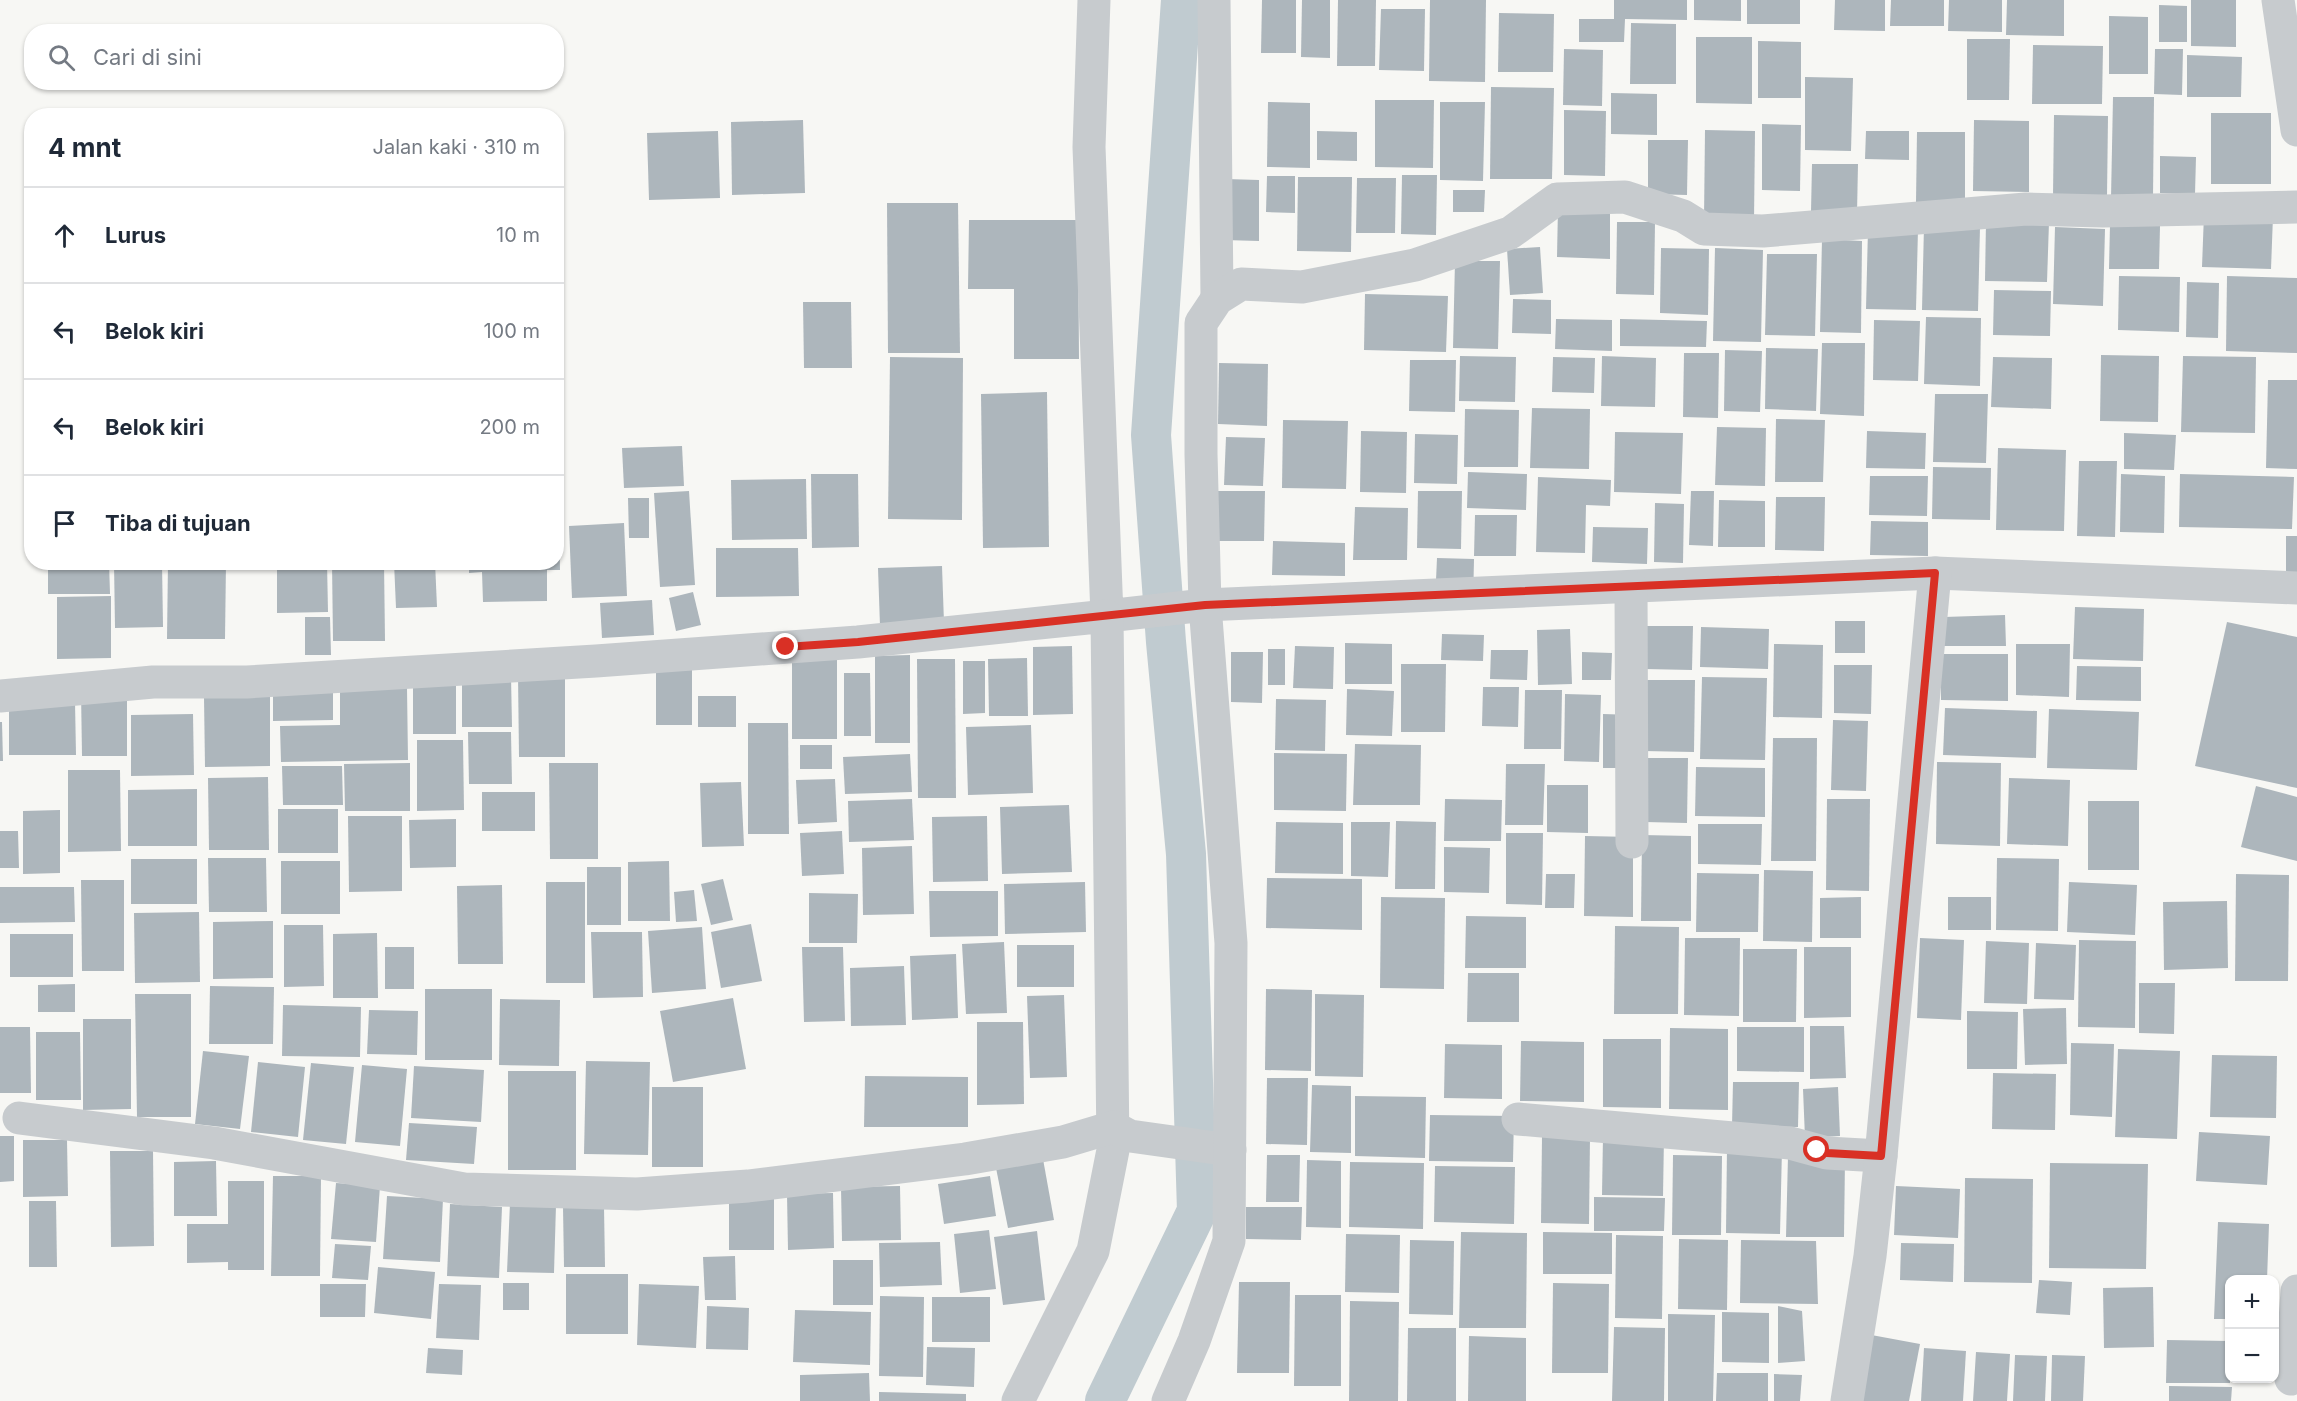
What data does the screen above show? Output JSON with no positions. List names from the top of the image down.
{
  "page": {
    "search": "Cari di sini",
    "heading": ["4 mnt", "Jalan kaki · 310 m"],
    "list": [
      ["Lurus", "10 m"],
      ["Belok kiri", "100 m"],
      ["Belok kiri", "200 m"],
      "Tiba di tujuan"
    ],
    "map_buttons": ["+", "−"]
  }
}
